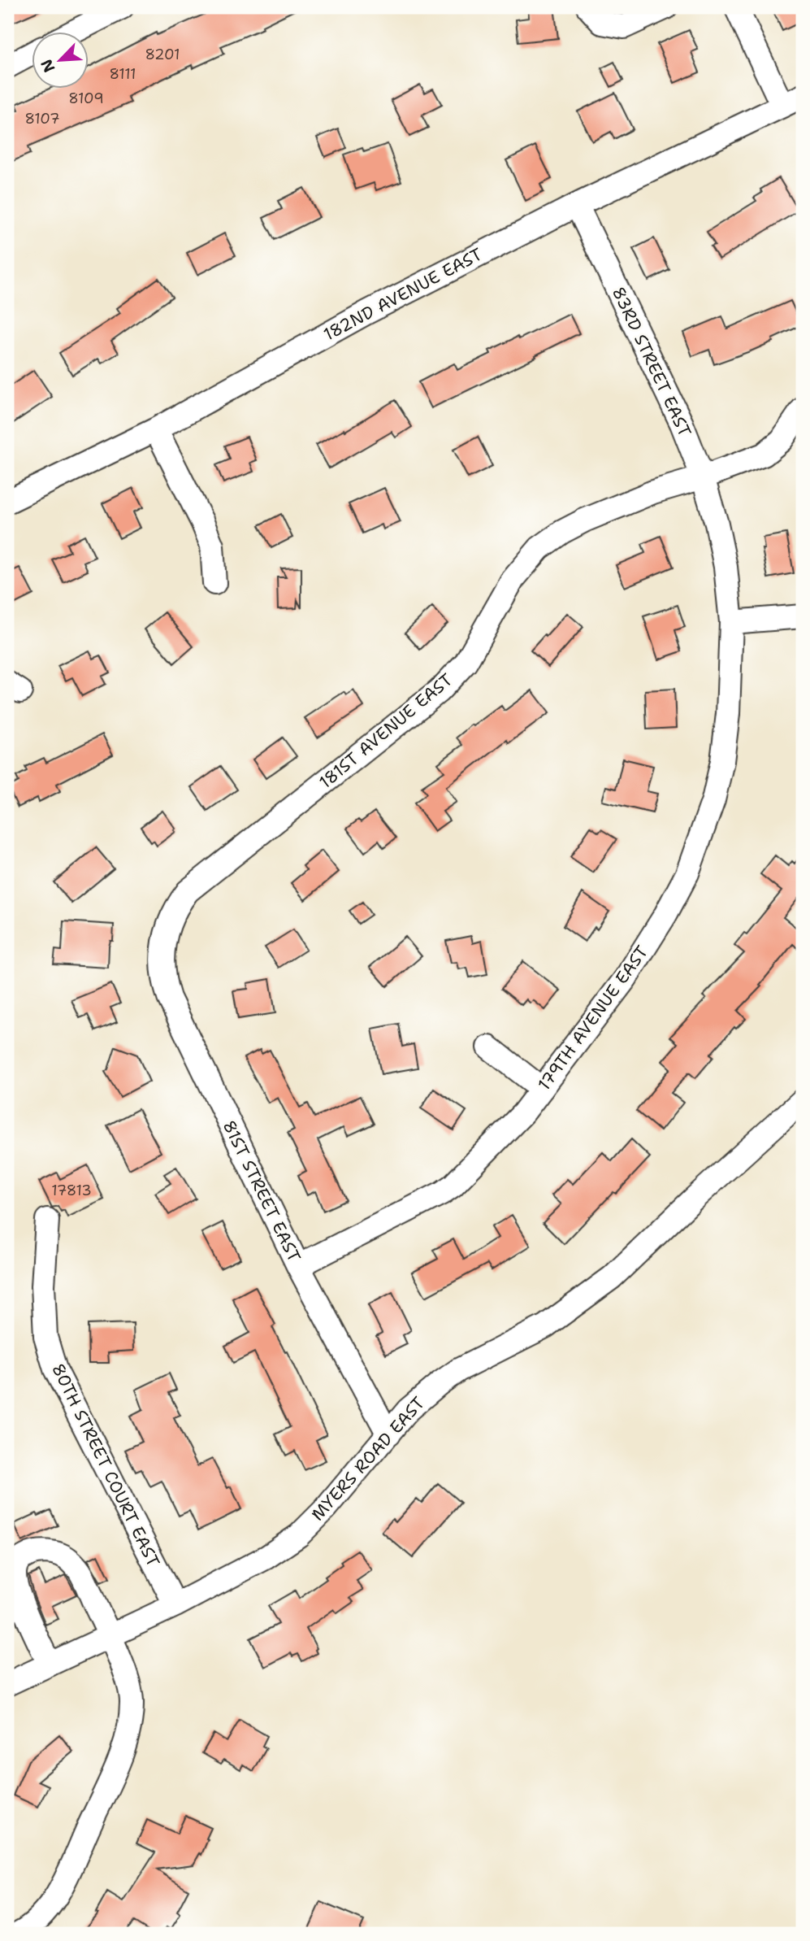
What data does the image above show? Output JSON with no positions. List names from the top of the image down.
{
  "streets": {
    "street": [
      "182ND AVENUE EAST",
      "83RD STREET EAST",
      "181ST AVENUE EAST",
      "179TH AVENUE EAST",
      "81ST STREET EAST",
      "MYERS ROAD EAST",
      "80TH STREET COURT EAST"
    ]
  },
  "crossings": [
    ["182ND AVENUE EAST", "83RD STREET EAST"],
    ["83RD STREET EAST", "181ST AVENUE EAST"],
    ["83RD STREET EAST", "179TH AVENUE EAST"],
    ["181ST AVENUE EAST", "81ST STREET EAST"],
    ["179TH AVENUE EAST", "81ST STREET EAST"],
    ["81ST STREET EAST", "MYERS ROAD EAST"],
    ["MYERS ROAD EAST", "80TH STREET COURT EAST"]
  ],
  "house_numbers": [
    "8201",
    "8111",
    "8109",
    "8107",
    "17813"
  ],
  "north": "bottom left"
}
